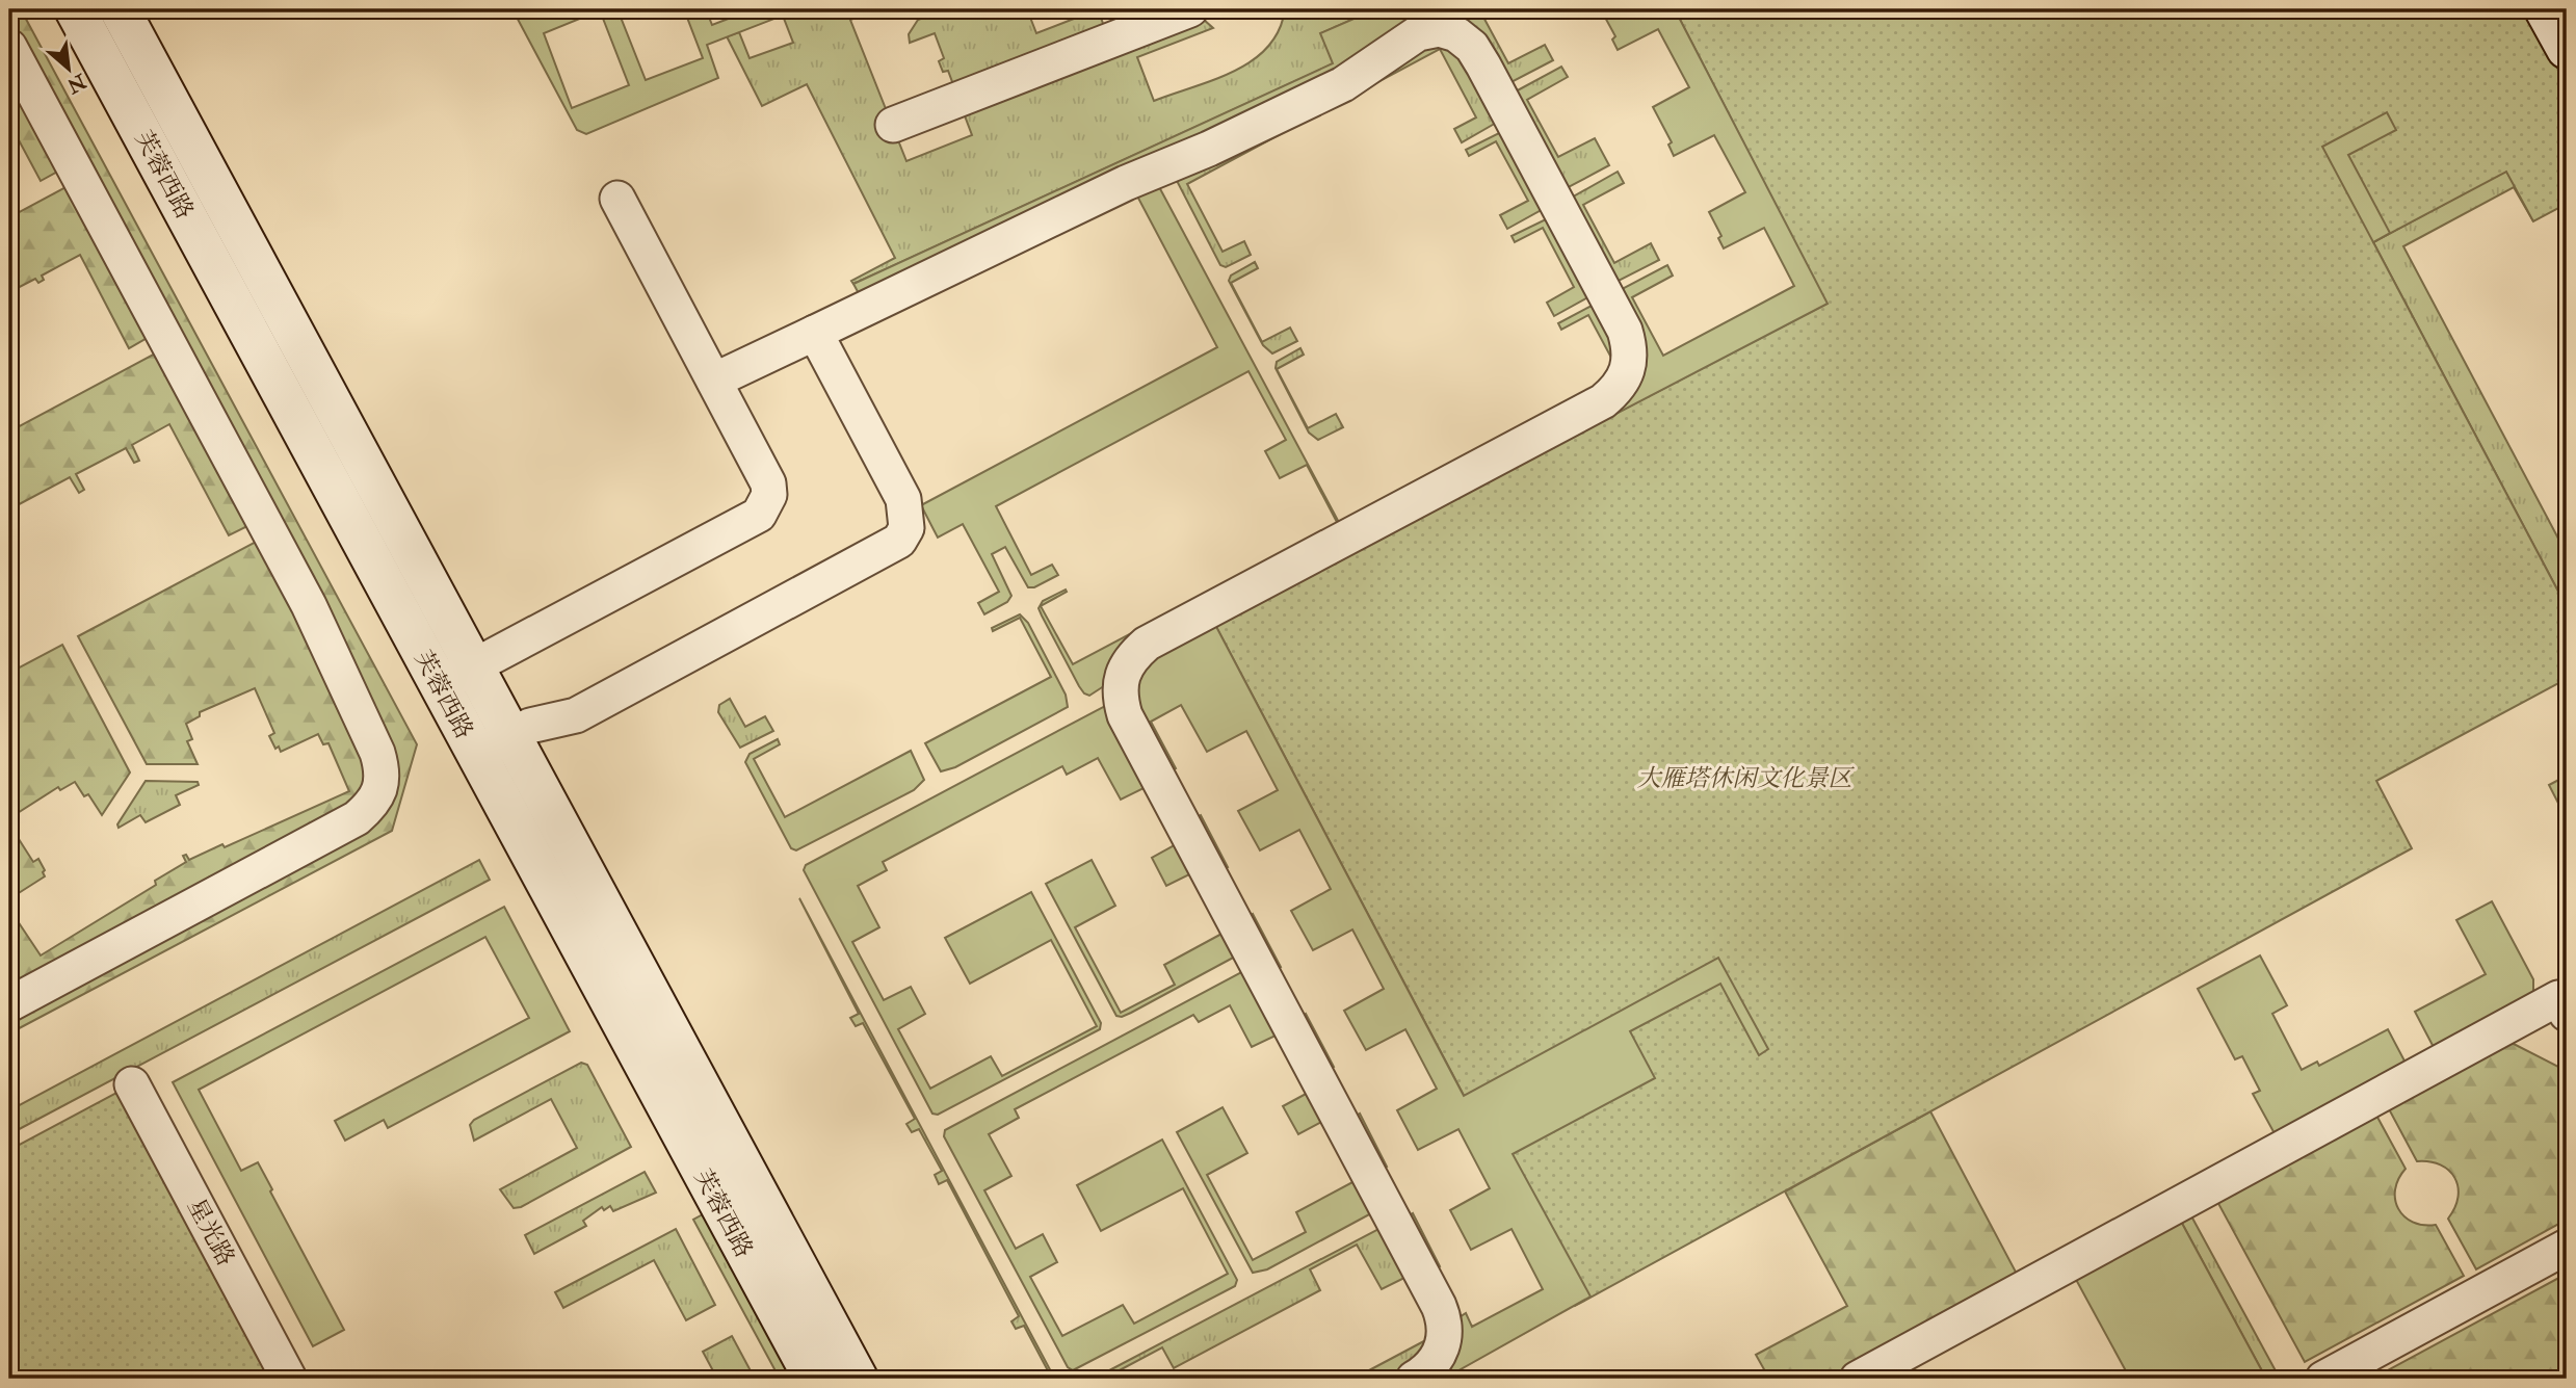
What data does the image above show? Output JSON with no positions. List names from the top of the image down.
{
  "streets": {
    "main road": ["芙蓉西路"],
    "street": ["星光路"]
  },
  "parks": ["大雁塔休闲文化景区"],
  "north": "bottom right"
}
